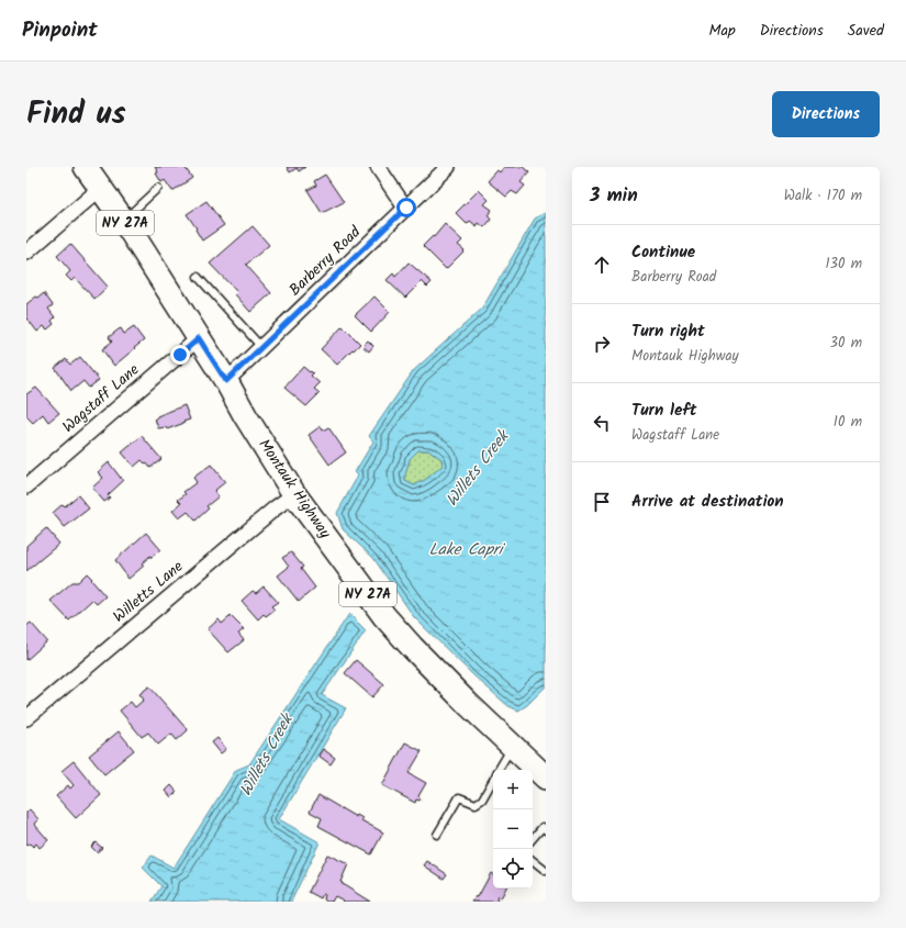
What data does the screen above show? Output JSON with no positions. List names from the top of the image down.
{
  "streets": {
    "main road": ["NY 27A", "Montauk Highway"],
    "street": ["Barberry Road", "Wagstaff Lane", "Willetts Lane"]
  },
  "crossings": [
    ["Barberry Road", "Montauk Highway"],
    ["Wagstaff Lane", "Montauk Highway"],
    ["Montauk Highway", "Willetts Lane"]
  ],
  "water": ["Willets Creek", "Lake Capri"],
  "page": {
    "header": "Pinpoint",
    "nav": ["Map", "Directions", "Saved"],
    "title": "Find us",
    "buttons": "Directions",
    "heading": ["3 min", "Walk · 170 m"],
    "list": [
      ["Continue", "Barberry Road", "130 m"],
      ["Turn right", "Montauk Highway", "30 m"],
      ["Turn left", "Wagstaff Lane", "10 m"],
      "Arrive at destination"
    ],
    "map_buttons": ["+", "−"]
  }
}
